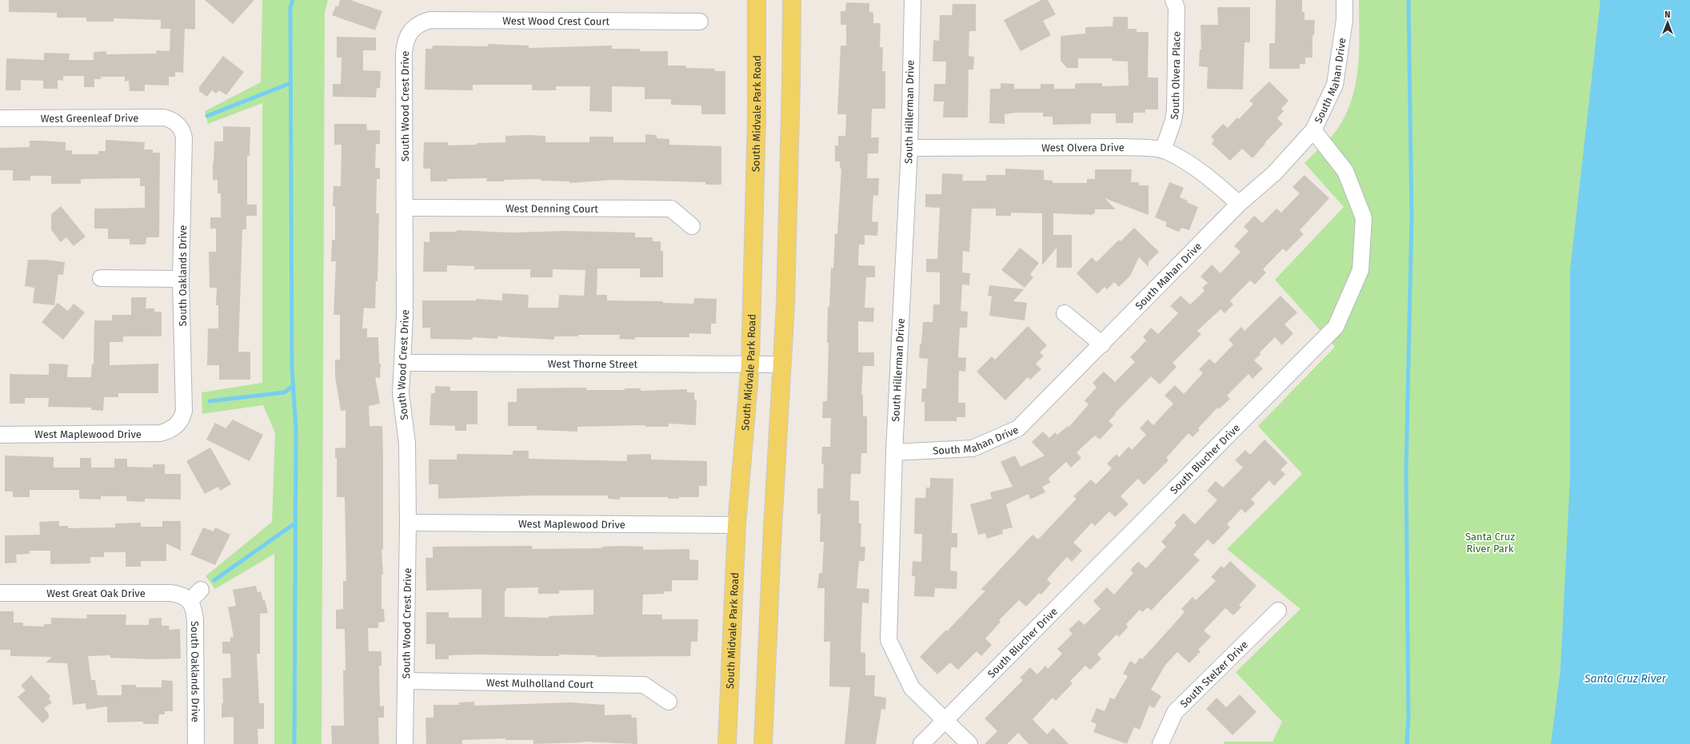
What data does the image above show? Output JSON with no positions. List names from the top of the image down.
{
  "streets": {
    "main road": ["South Midvale Park Road"],
    "street": [
      "West Wood Crest Court",
      "South Olvera Place",
      "South Mahan Drive",
      "South Wood Crest Drive",
      "South Hillerman Drive",
      "West Greenleaf Drive",
      "West Olvera Drive",
      "West Denning Court",
      "South Oaklands Drive",
      "West Thorne Street",
      "West Maplewood Drive",
      "South Blucher Drive",
      "West Great Oak Drive",
      "South Stelzer Drive",
      "West Mulholland Court"
    ]
  },
  "crossings": [
    ["West Wood Crest Court", "South Wood Crest Drive"],
    ["South Olvera Place", "West Olvera Drive"],
    ["South Mahan Drive", "South Hillerman Drive"],
    ["South Mahan Drive", "West Olvera Drive"],
    ["South Mahan Drive", "South Blucher Drive"],
    ["South Wood Crest Drive", "West Denning Court"],
    ["South Wood Crest Drive", "West Thorne Street"],
    ["South Wood Crest Drive", "West Maplewood Drive"],
    ["South Wood Crest Drive", "West Mulholland Court"],
    ["South Hillerman Drive", "West Olvera Drive"],
    ["South Hillerman Drive", "South Blucher Drive"],
    ["South Midvale Park Road", "West Thorne Street"],
    ["South Midvale Park Road", "West Maplewood Drive"],
    ["West Greenleaf Drive", "South Oaklands Drive"],
    ["South Oaklands Drive", "West Maplewood Drive"],
    ["South Oaklands Drive", "West Great Oak Drive"]
  ],
  "water": ["Santa Cruz River"],
  "parks": ["Santa Cruz River Park"],
  "north": "top"
}
